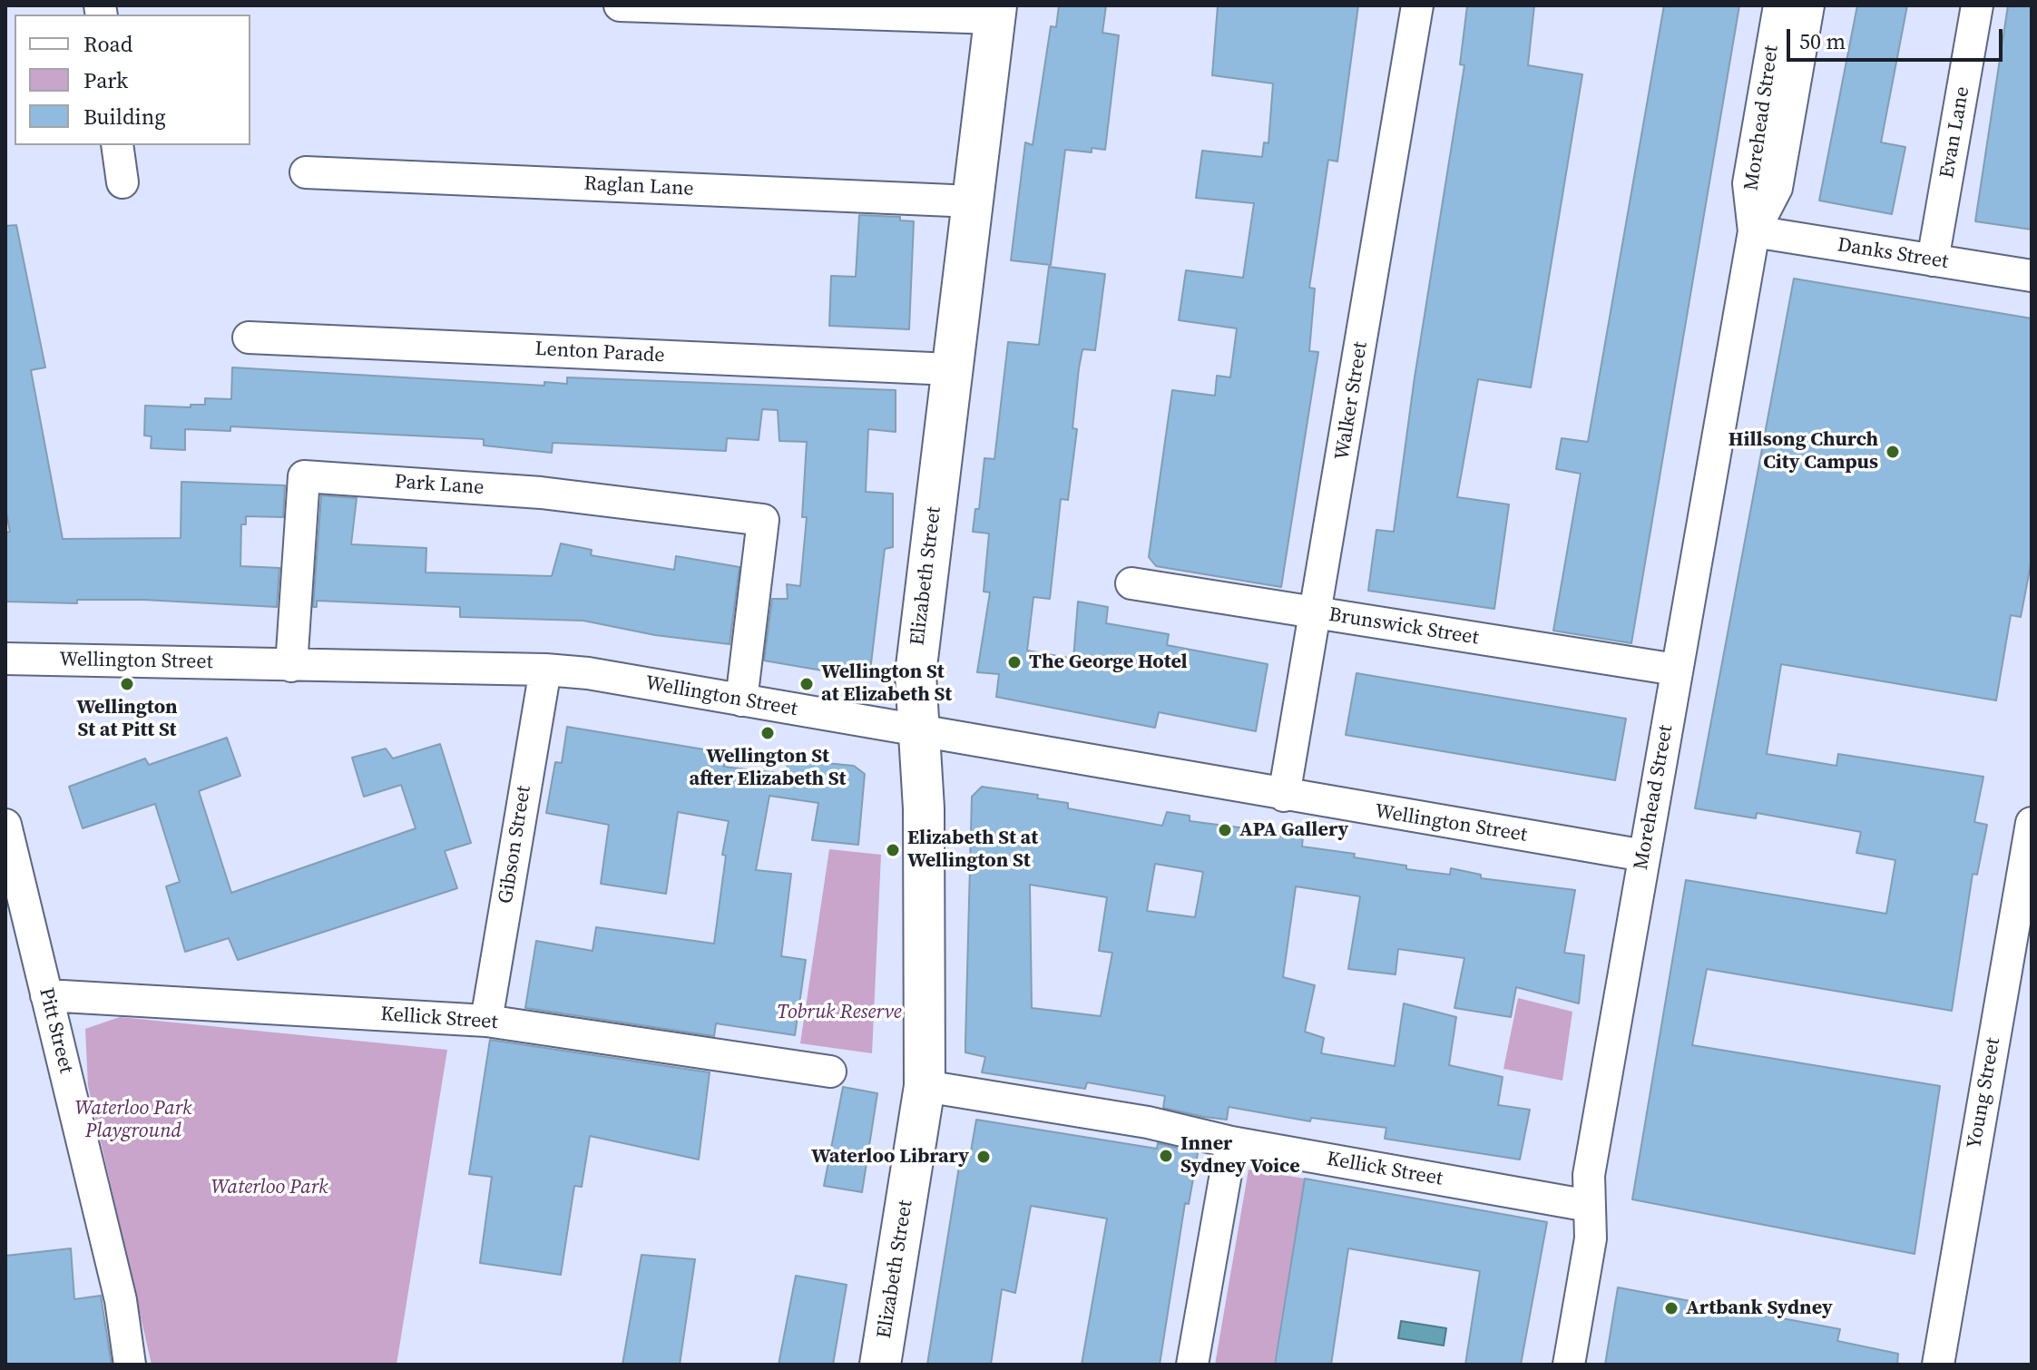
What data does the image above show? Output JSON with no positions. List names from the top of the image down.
{
  "streets": {
    "main road": ["Elizabeth Street"],
    "street": [
      "Morehead Street",
      "Evan Lane",
      "Raglan Lane",
      "Danks Street",
      "Lenton Parade",
      "Walker Street",
      "Park Lane",
      "Brunswick Street",
      "Wellington Street",
      "Gibson Street",
      "Kellick Street",
      "Pitt Street",
      "Young Street"
    ]
  },
  "crossings": [
    ["Morehead Street", "Danks Street"],
    ["Morehead Street", "Brunswick Street"],
    ["Morehead Street", "Wellington Street"],
    ["Morehead Street", "Kellick Street"],
    ["Evan Lane", "Danks Street"],
    ["Raglan Lane", "Elizabeth Street"],
    ["Lenton Parade", "Elizabeth Street"],
    ["Walker Street", "Brunswick Street"],
    ["Walker Street", "Wellington Street"],
    ["Park Lane", "Wellington Street"],
    ["Elizabeth Street", "Wellington Street"],
    ["Elizabeth Street", "Kellick Street"],
    ["Wellington Street", "Gibson Street"],
    ["Gibson Street", "Kellick Street"],
    ["Kellick Street", "Pitt Street"]
  ],
  "parks": ["Tobruk Reserve", "Waterloo Park Playground", "Waterloo Park"],
  "places": [
    "Hillsong Church City Campus",
    "The George Hotel",
    "Wellington St at Pitt St",
    "Wellington St at Elizabeth St",
    "Wellington St after Elizabeth St",
    "APA Gallery",
    "Elizabeth St at Wellington St",
    "Inner Sydney Voice",
    "Waterloo Library",
    "Artbank Sydney"
  ],
  "legend": ["Road", "Park", "Building"],
  "scale_bar": "50 m"
}
